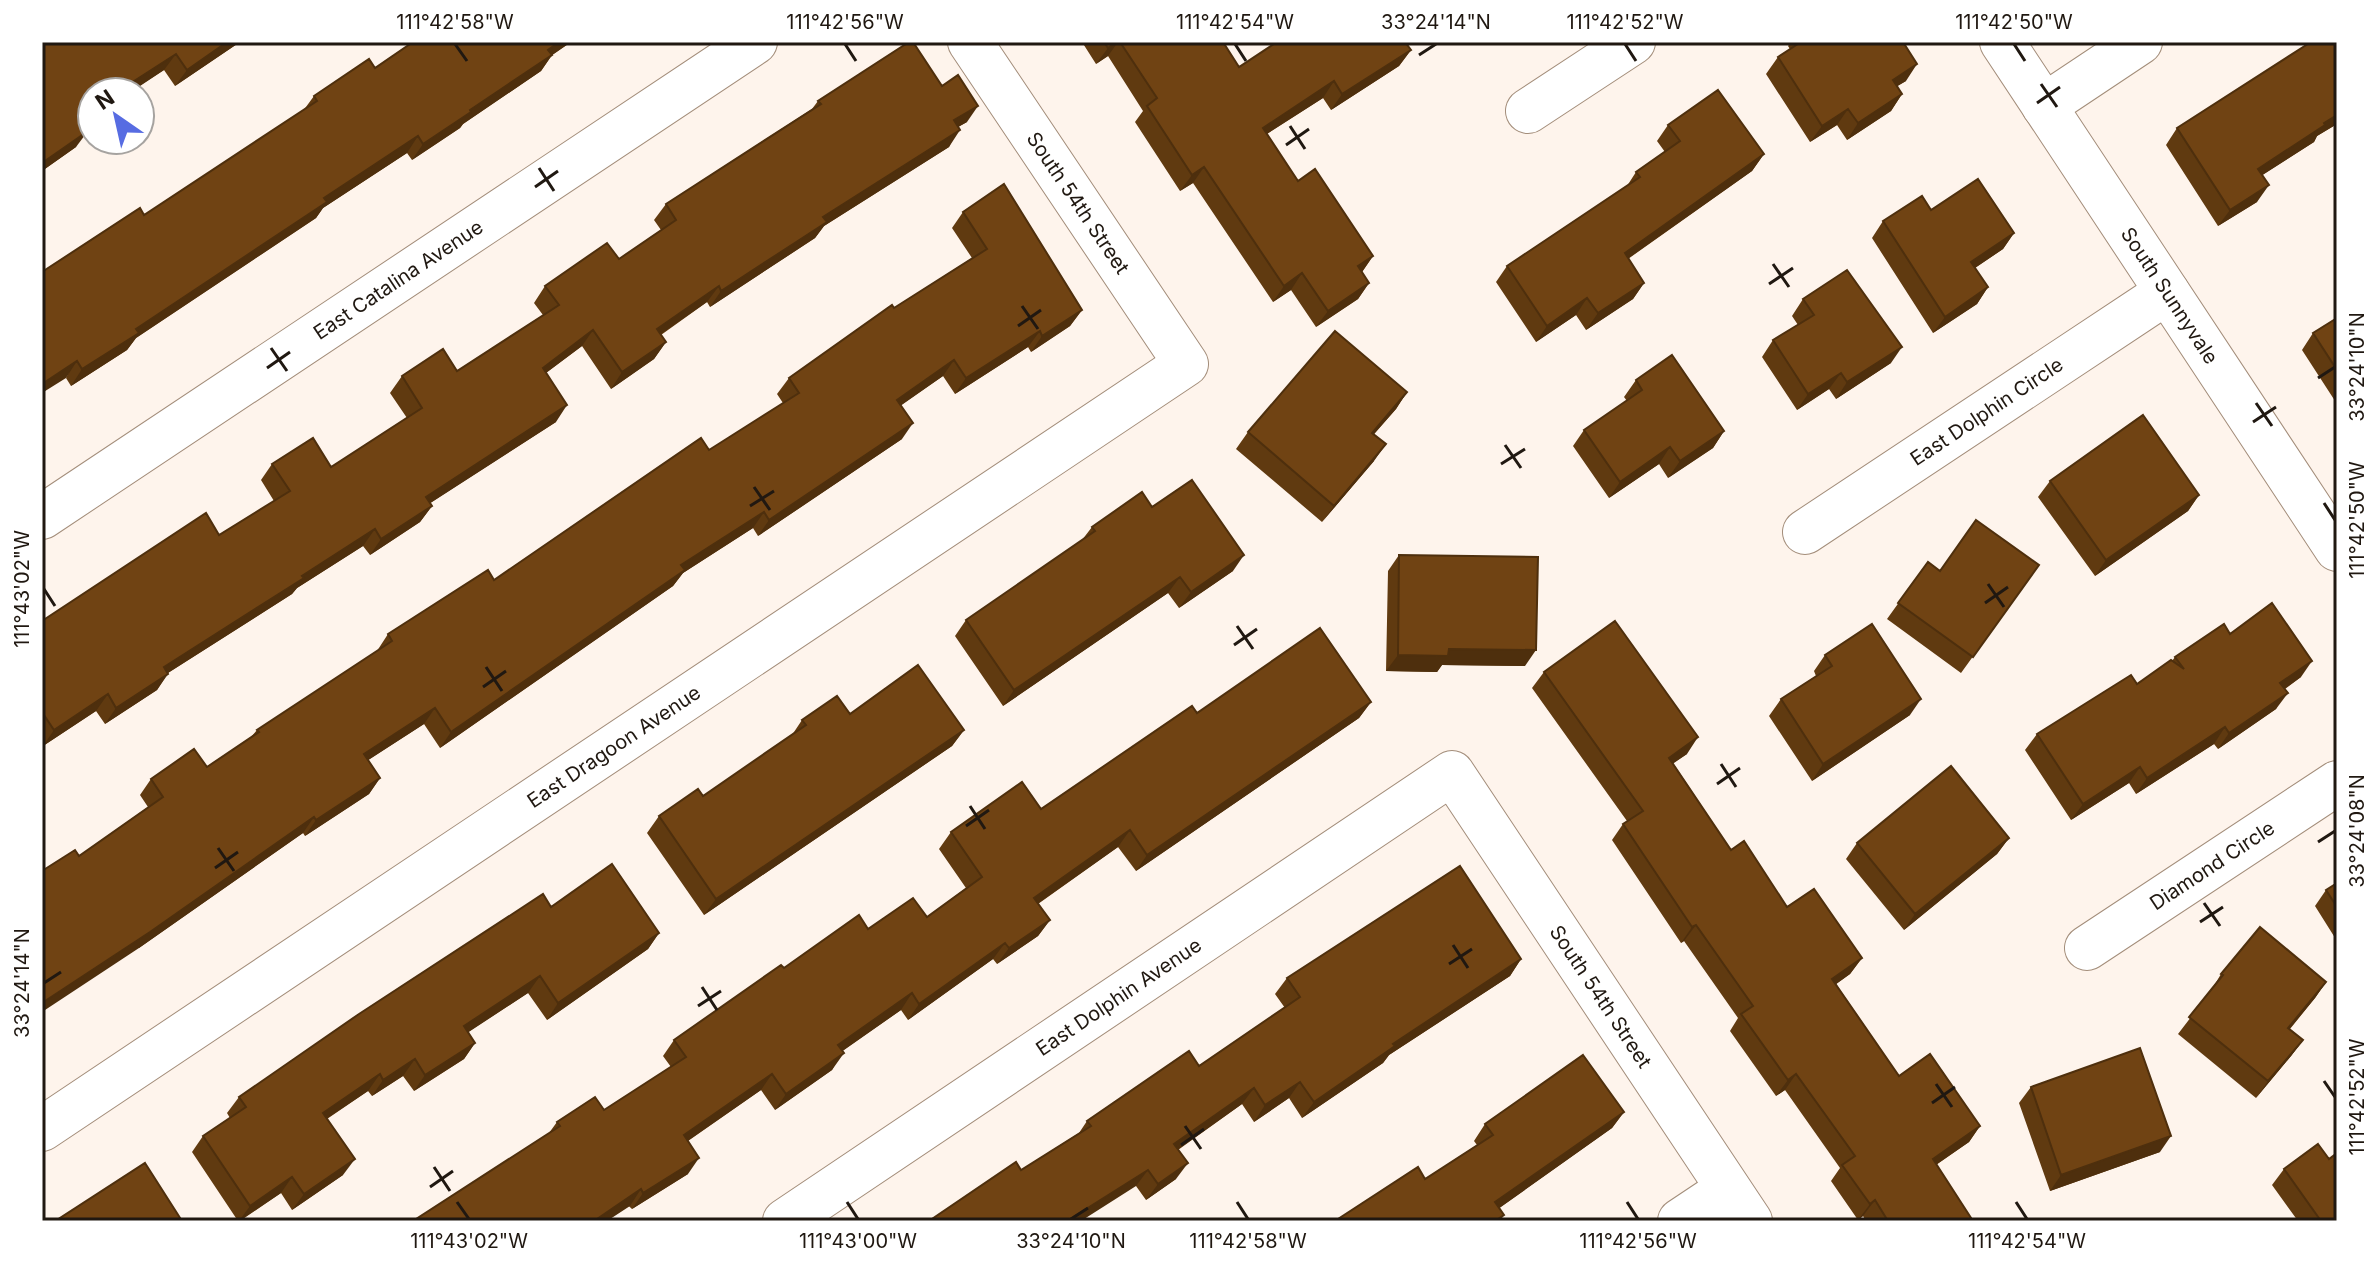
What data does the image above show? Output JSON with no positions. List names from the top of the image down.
{
  "streets": {
    "street": [
      "South 54th Street",
      "East Catalina Avenue",
      "South Sunnyvale",
      "East Dolphin Circle",
      "East Dragoon Avenue",
      "Diamond Circle",
      "East Dolphin Avenue"
    ]
  },
  "crossings": [
    ["South 54th Street", "East Dragoon Avenue"],
    ["South 54th Street", "East Dolphin Avenue"],
    ["South Sunnyvale", "East Dolphin Circle"]
  ],
  "north": "top left",
  "coordinates": [
    "111°42'58\"W",
    "111°42'56\"W",
    "111°42'54\"W",
    "33°24'14\"N",
    "111°42'52\"W",
    "111°42'50\"W",
    "33°24'10\"N",
    "111°43'02\"W",
    "33°24'08\"N",
    "111°43'00\"W"
  ]
}
